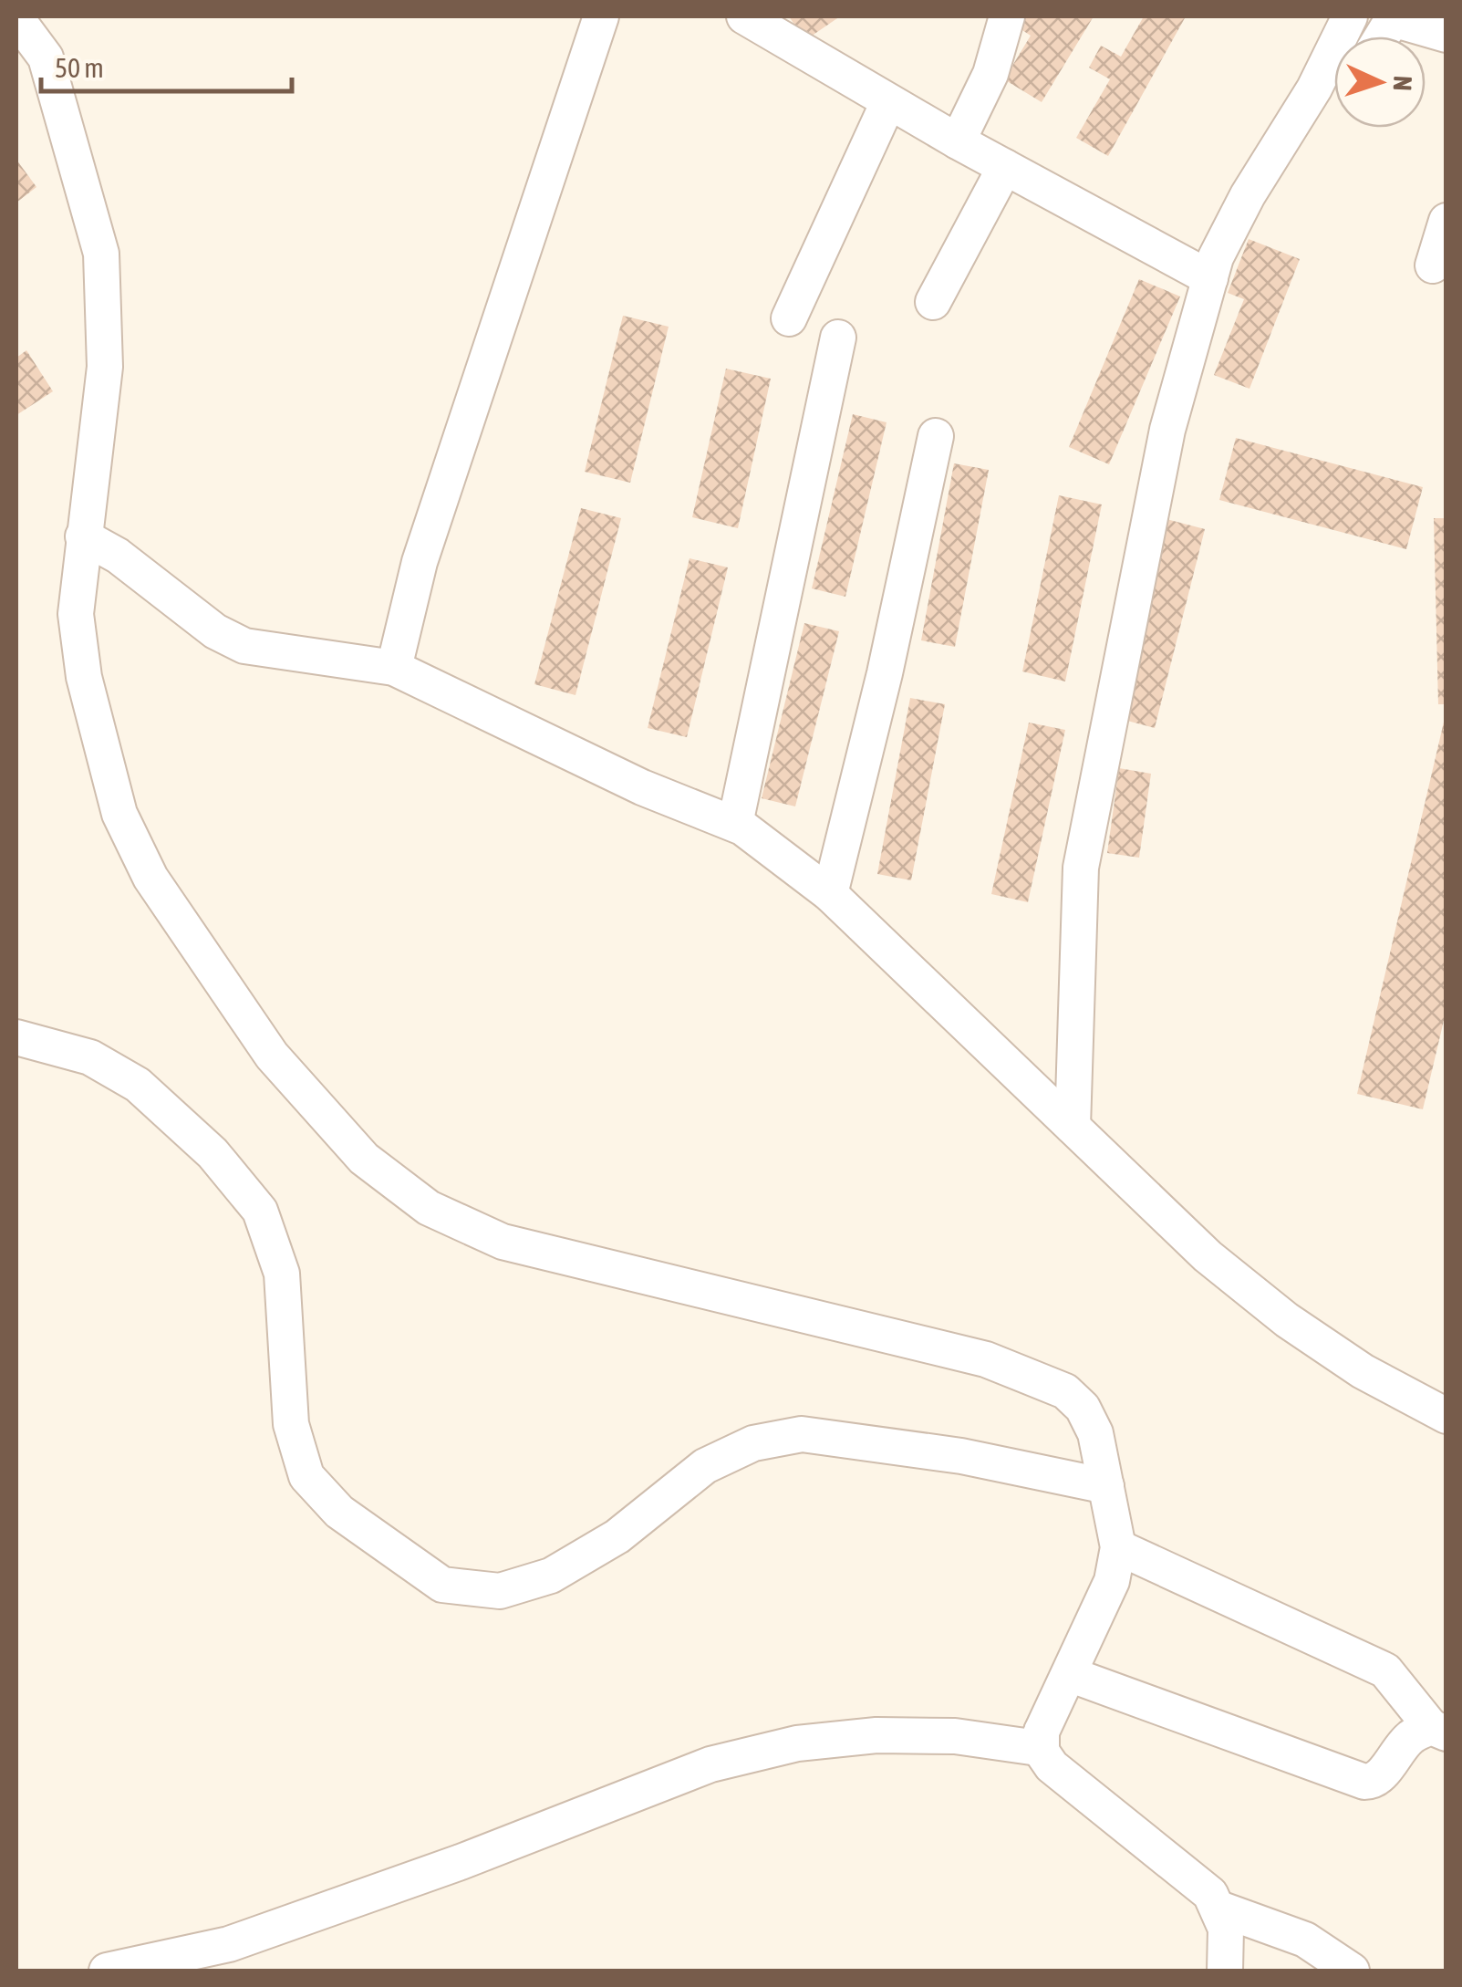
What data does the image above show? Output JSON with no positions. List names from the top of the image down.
{
  "scale_bar": "50 m",
  "north": "right"
}
